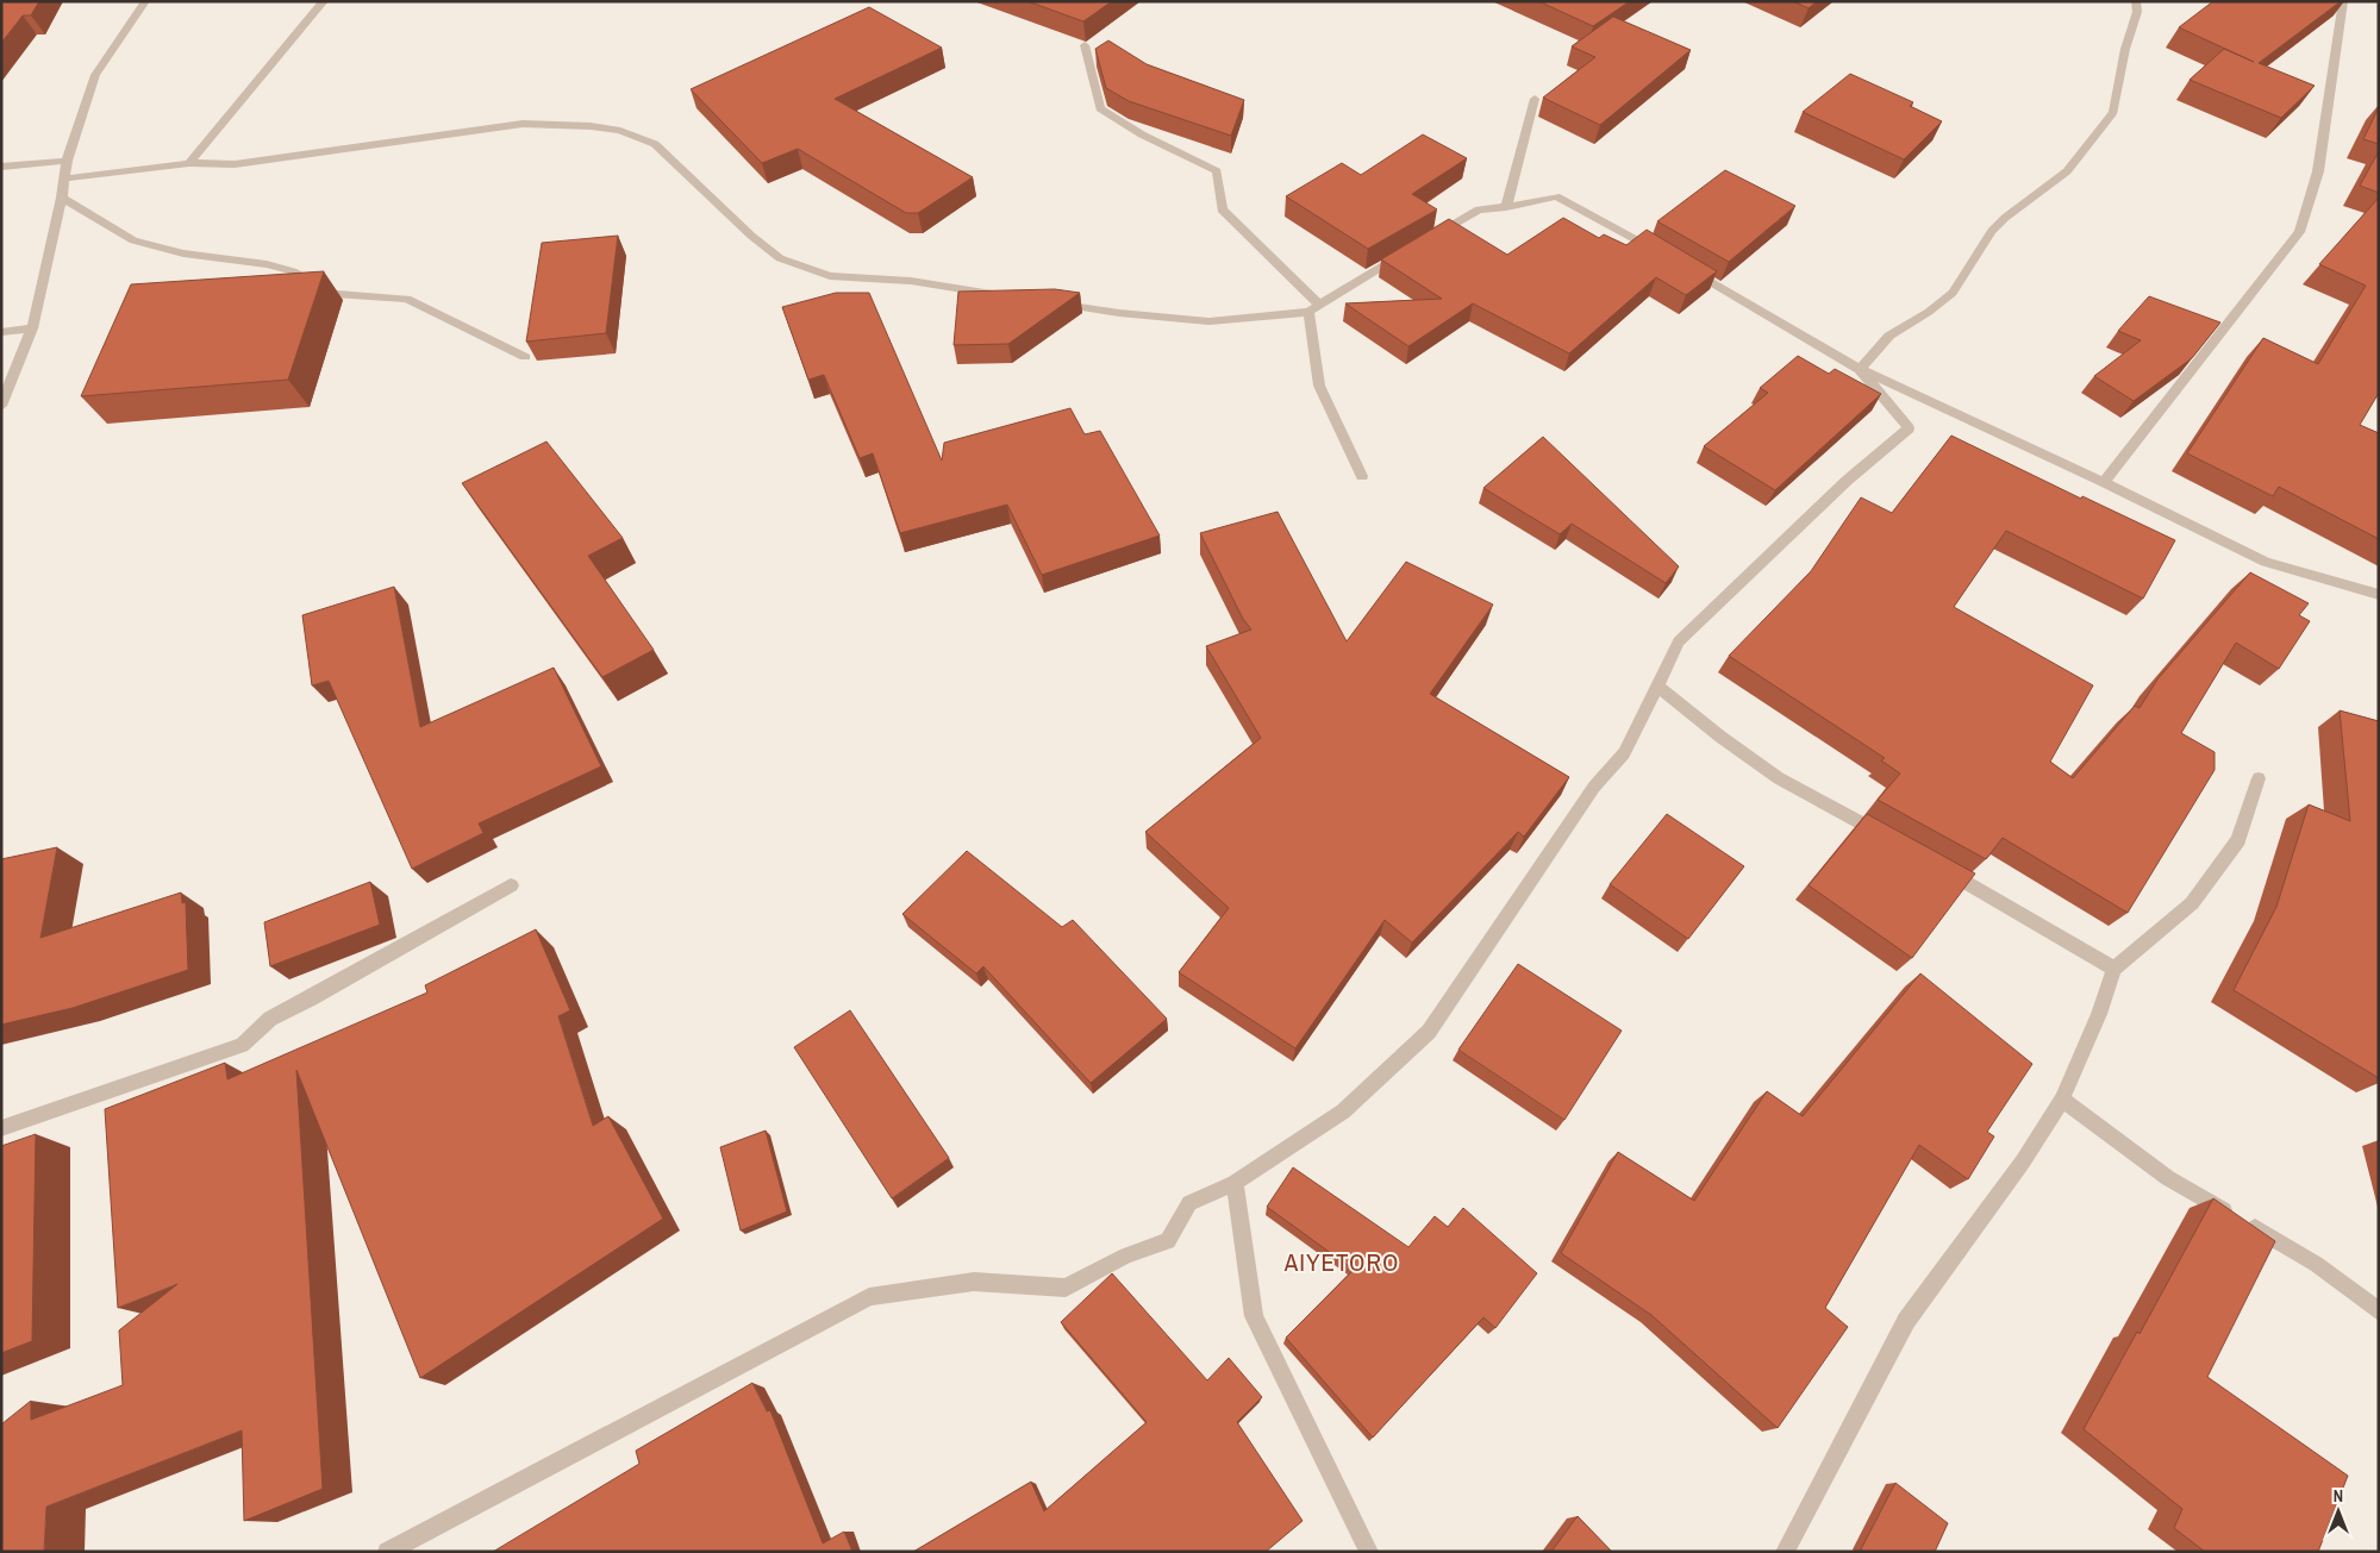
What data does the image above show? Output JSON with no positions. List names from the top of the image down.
{
  "districts": ["AIYETORO"],
  "north": "top"
}
